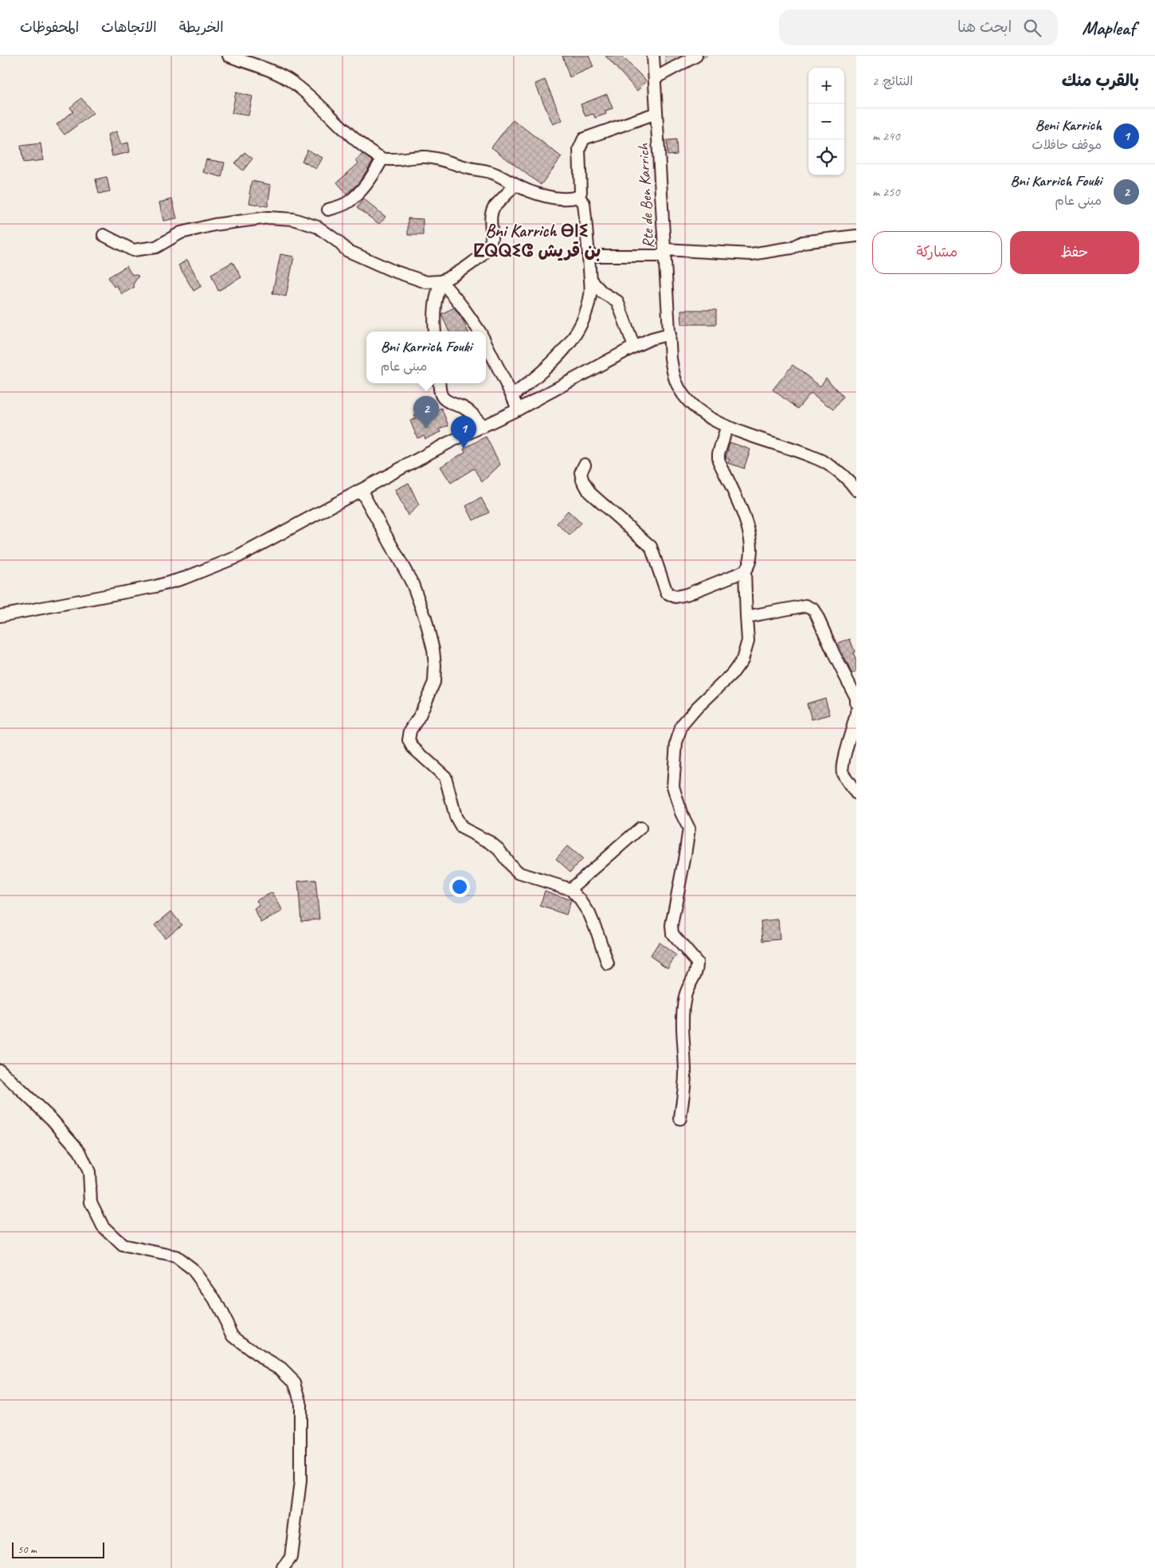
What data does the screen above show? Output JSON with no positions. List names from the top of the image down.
{
  "streets": {
    "street": ["Rte de Ben Karrich"]
  },
  "districts": ["Bni Karrich ⴱⵏⵉ ⵇⵕⵕⵉⵛ بن قريش"],
  "scale_bar": "50 m",
  "page": {
    "header": "Mapleaf",
    "search": "ابحث هنا",
    "nav": ["الخريطة", "الاتجاهات", "المحفوظات"],
    "heading": ["بالقرب منك", "النتائج: 2"],
    "map_buttons": ["+", "−"],
    "list": [
      {
        "mark": "1",
        "name": "Beni Karrich",
        "note": "موقف حافلات",
        "value": "240 m"
      },
      {
        "mark": "2",
        "name": "Bni Karrich Fouki",
        "note": "مبنى عام",
        "value": "250 m"
      }
    ],
    "buttons": ["حفظ", "مشاركة"],
    "popup": ["Bni Karrich Fouki", "مبنى عام"],
    "pins": ["2", "1"],
    "scale": "50 m"
  }
}
